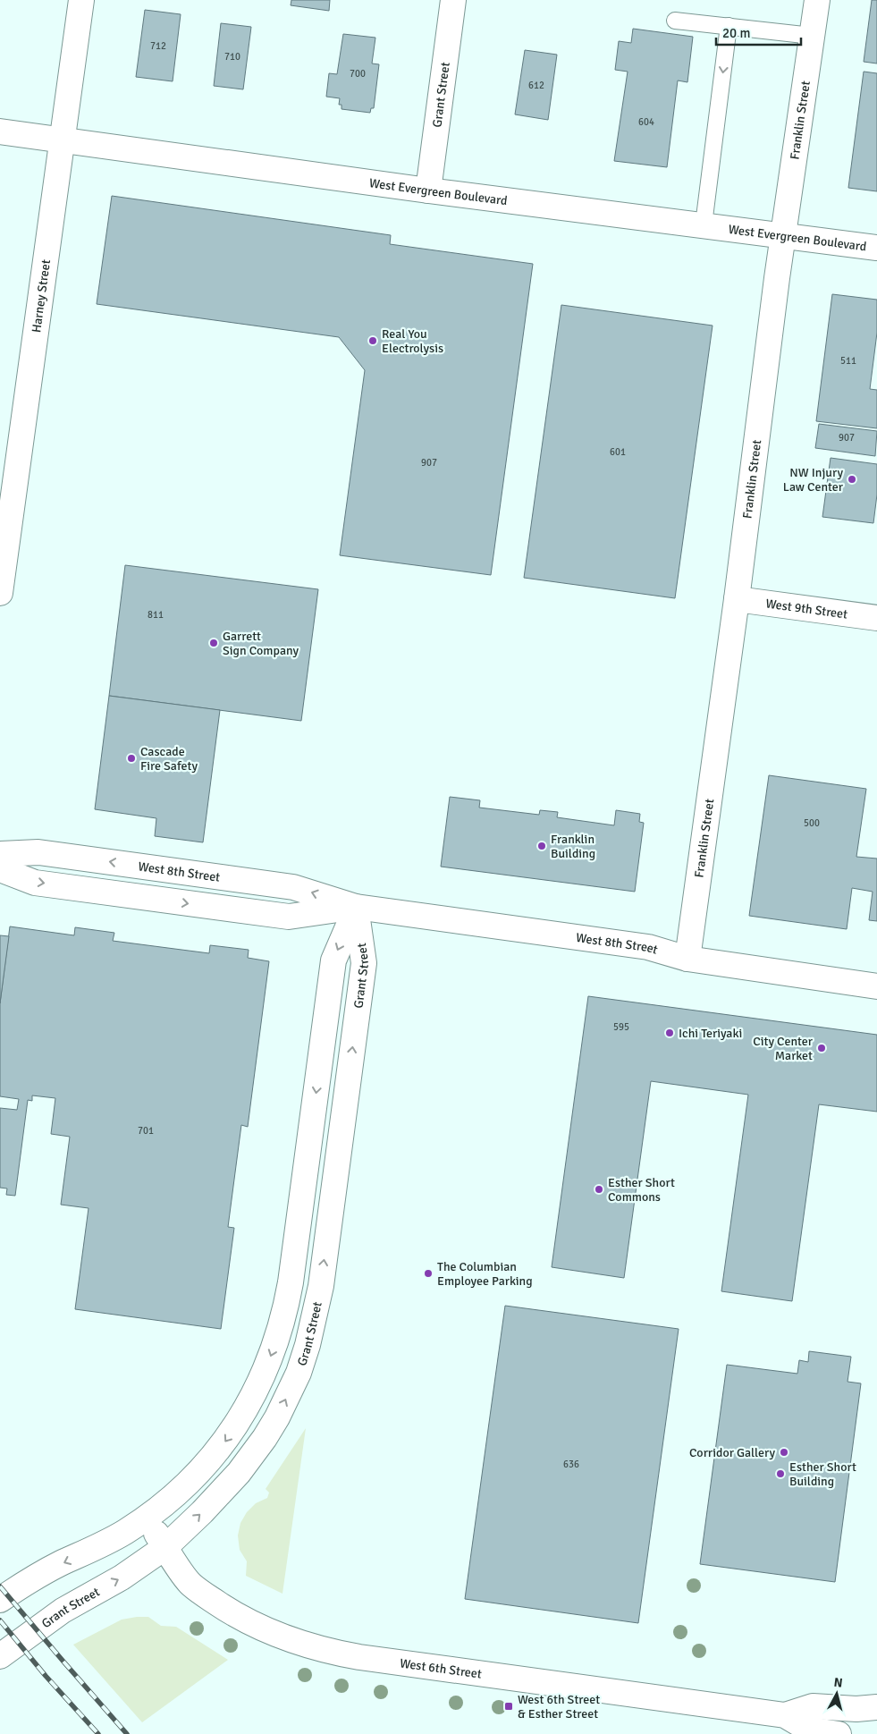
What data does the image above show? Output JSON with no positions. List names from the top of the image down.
{
  "streets": {
    "street": [
      "Grant Street",
      "Franklin Street",
      "West Evergreen Boulevard",
      "Harney Street",
      "West 9th Street",
      "West 8th Street",
      "West 6th Street"
    ]
  },
  "crossings": [
    ["Grant Street", "West Evergreen Boulevard"],
    ["Grant Street", "West 8th Street"],
    ["Grant Street", "West 6th Street"],
    ["Franklin Street", "West Evergreen Boulevard"],
    ["Franklin Street", "West 9th Street"],
    ["Franklin Street", "West 8th Street"],
    ["West Evergreen Boulevard", "Harney Street"]
  ],
  "places": {
    "other": [
      "Real You Electrolysis",
      "NW Injury Law Center",
      "Garrett Sign Company",
      "Cascade Fire Safety",
      "Franklin Building",
      "Ichi Teriyaki",
      "City Center Market",
      "Esther Short Commons",
      "The Columbian Employee Parking",
      "Corridor Gallery",
      "Esther Short Building"
    ],
    "transit": ["West 6th Street & Esther Street"]
  },
  "house_numbers": [
    "712",
    "710",
    "700",
    "612",
    "604",
    "511",
    "907",
    "601",
    "907",
    "811",
    "500",
    "595",
    "701",
    "636"
  ],
  "scale_bar": "20 m",
  "north": "top"
}
